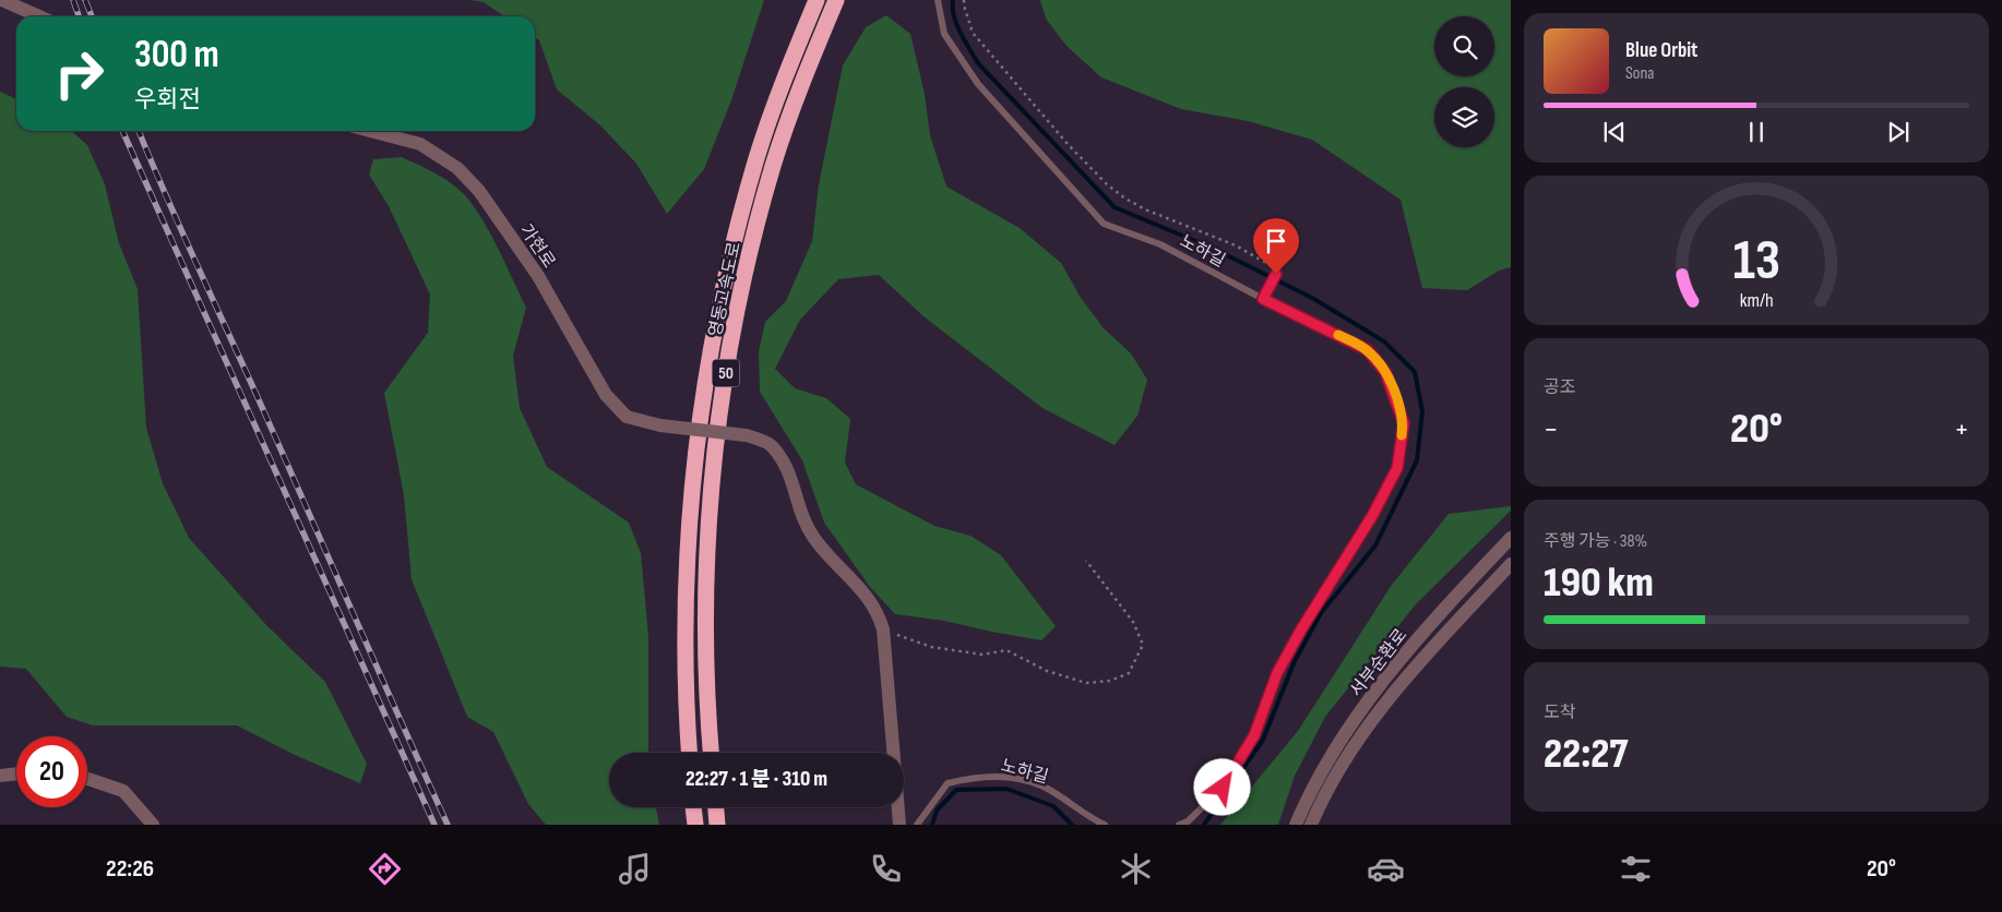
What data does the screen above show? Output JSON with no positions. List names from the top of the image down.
{
  "streets": {
    "highway": ["영동고속도로", "50"],
    "street": ["가현로", "서부순환로"],
    "lane": ["노하길"]
  },
  "page": {
    "turn": ["300 m", "우회전"],
    "song": ["Blue Orbit", "Sona"],
    "tile": [
      "공조",
      ["주행 가능 · 38%", "190 km"],
      ["도착", "22:27"]
    ],
    "heat": ["−", "20°", "+"],
    "limit": "20",
    "trip": "22:27 · 1 분 · 310 m",
    "tabs": ["22:26", "20°"],
    "gauge": ["13", "km/h"]
  }
}
